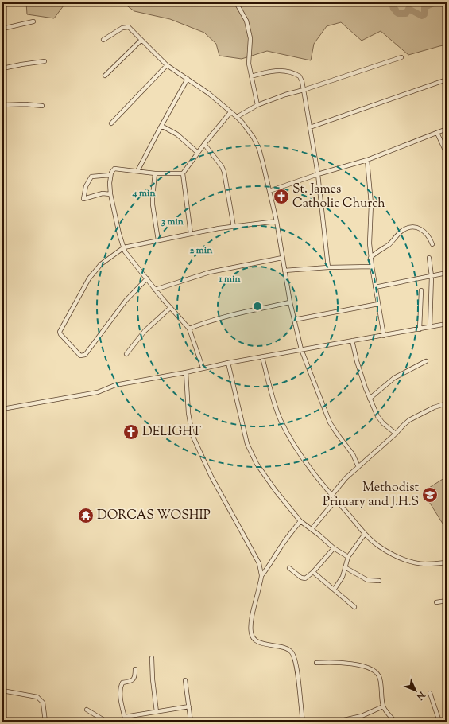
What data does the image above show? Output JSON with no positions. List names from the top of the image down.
{
  "places": {
    "church": ["St. James Catholic Church", "DELIGHT"],
    "school or university": ["Methodist Primary and J.H.S"],
    "temple": ["DORCAS WOSHIP"]
  },
  "north": "bottom right",
  "rings": [
    "4 min",
    "3 min",
    "2 min",
    "1 min"
  ]
}
